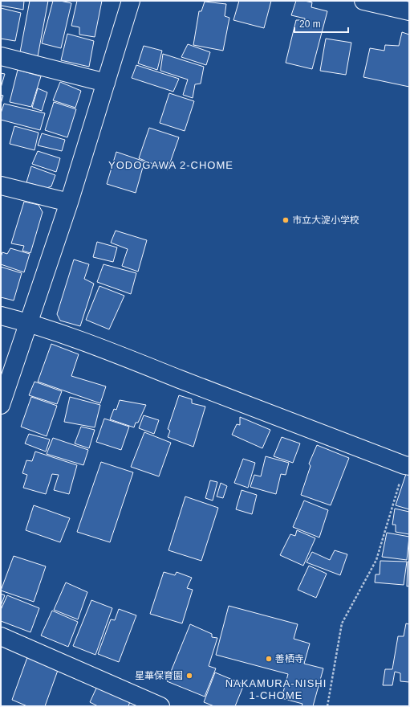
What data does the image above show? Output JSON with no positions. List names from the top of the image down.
{
  "districts": ["YODOGAWA 2-CHOME", "NAKAMURA-NISHI 1-CHOME"],
  "places": ["市立大淀小学校", "善栖寺", "星華保育園"],
  "scale_bar": "20 m"
}
